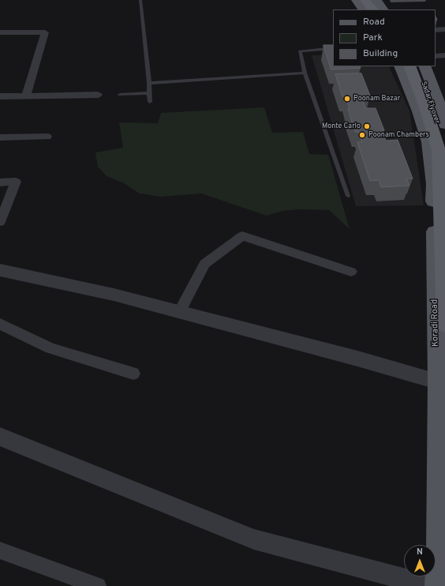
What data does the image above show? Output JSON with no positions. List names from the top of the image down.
{
  "streets": {
    "highway": ["Sadar Flyover"],
    "main road": ["Koradi Road"]
  },
  "places": ["Poonam Bazar", "Monte Carlo", "Poonam Chambers"],
  "legend": ["Road", "Park", "Building"],
  "north": "top"
}
